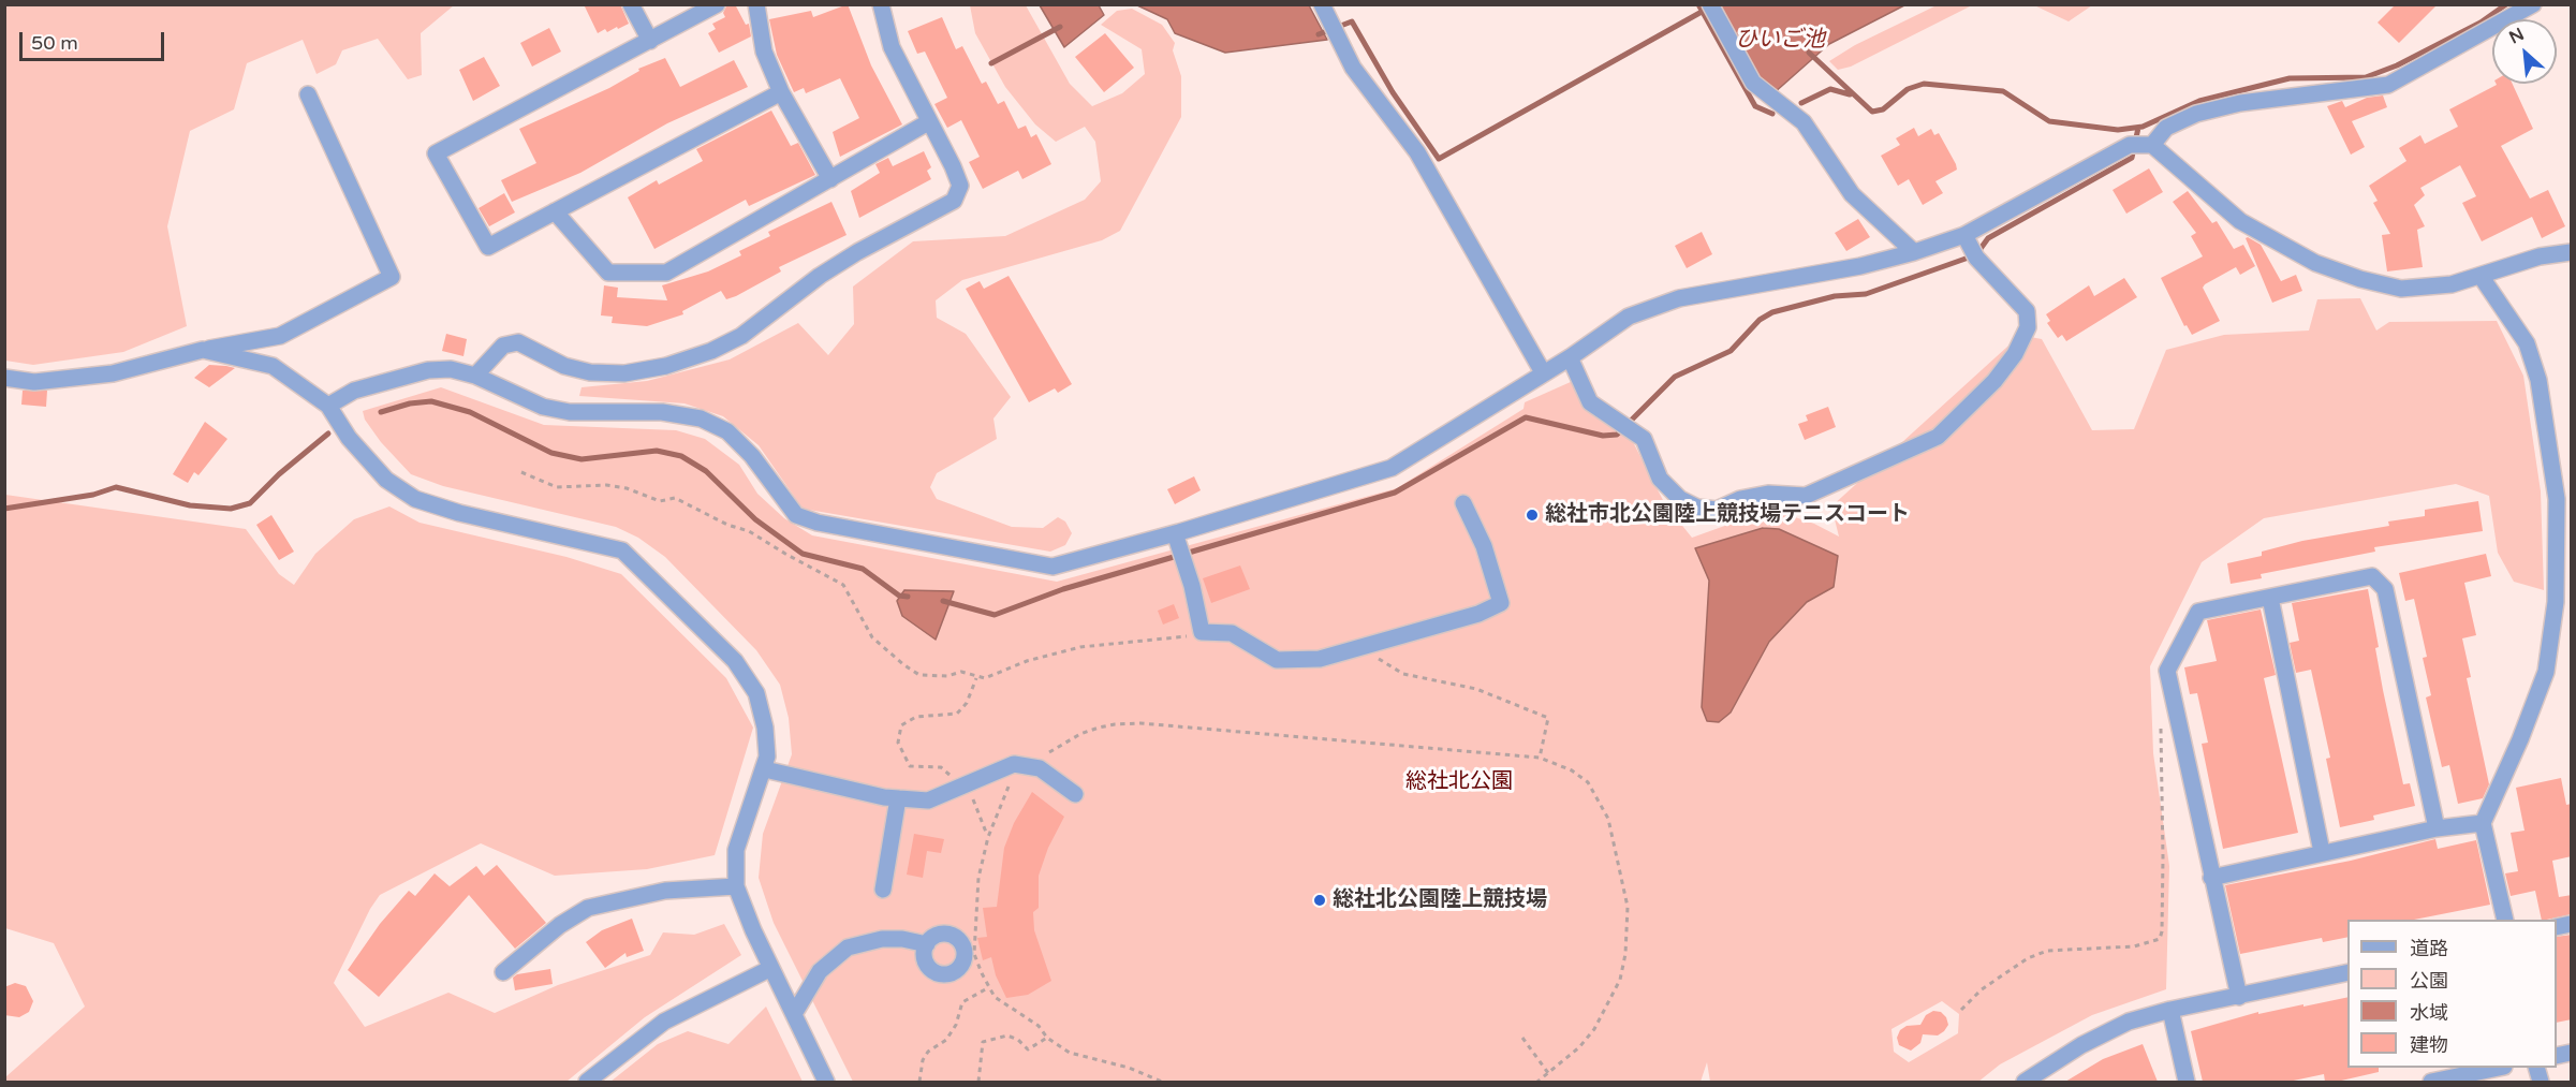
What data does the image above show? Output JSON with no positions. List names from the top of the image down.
{
  "water": ["ひいご池"],
  "parks": ["総社北公園"],
  "places": ["総社市北公園陸上競技場テニスコート", "総社北公園陸上競技場"],
  "legend": [
    "道路",
    "公園",
    "水域",
    "建物"
  ],
  "scale_bar": "50 m",
  "north": "top left"
}
